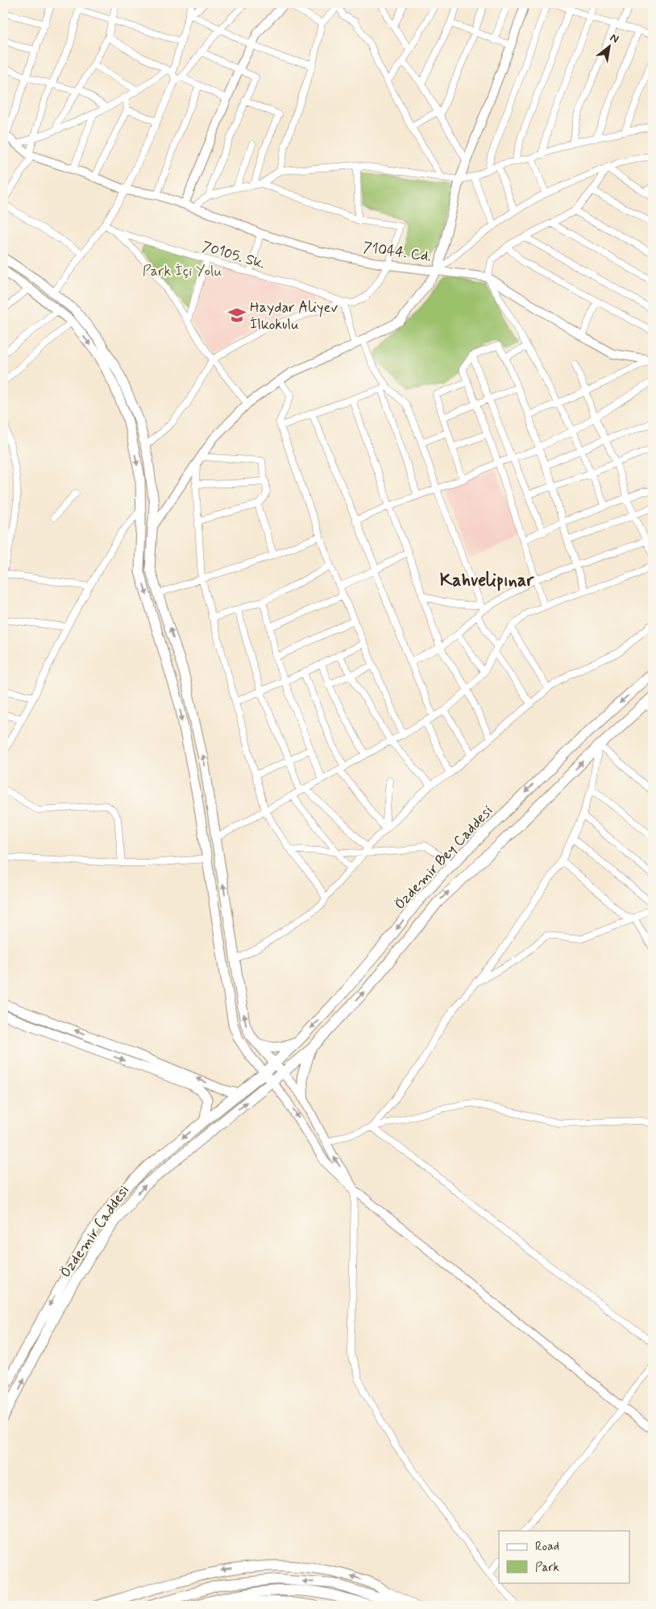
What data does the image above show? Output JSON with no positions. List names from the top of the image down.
{
  "streets": {
    "main road": ["Özdemir Bey Caddesi", "Özdemir Caddesi"],
    "street": ["71044. Cd.", "70105. Sk."]
  },
  "crossings": [
    ["Özdemir Bey Caddesi", "Özdemir Caddesi"]
  ],
  "one_way": ["Özdemir Bey Caddesi"],
  "districts": ["Kahvelipınar"],
  "parks": ["Park İçi Yolu"],
  "places": {
    "school or university": ["Haydar Aliyev İlkokulu"]
  },
  "legend": ["Road", "Park"],
  "north": "top right"
}
